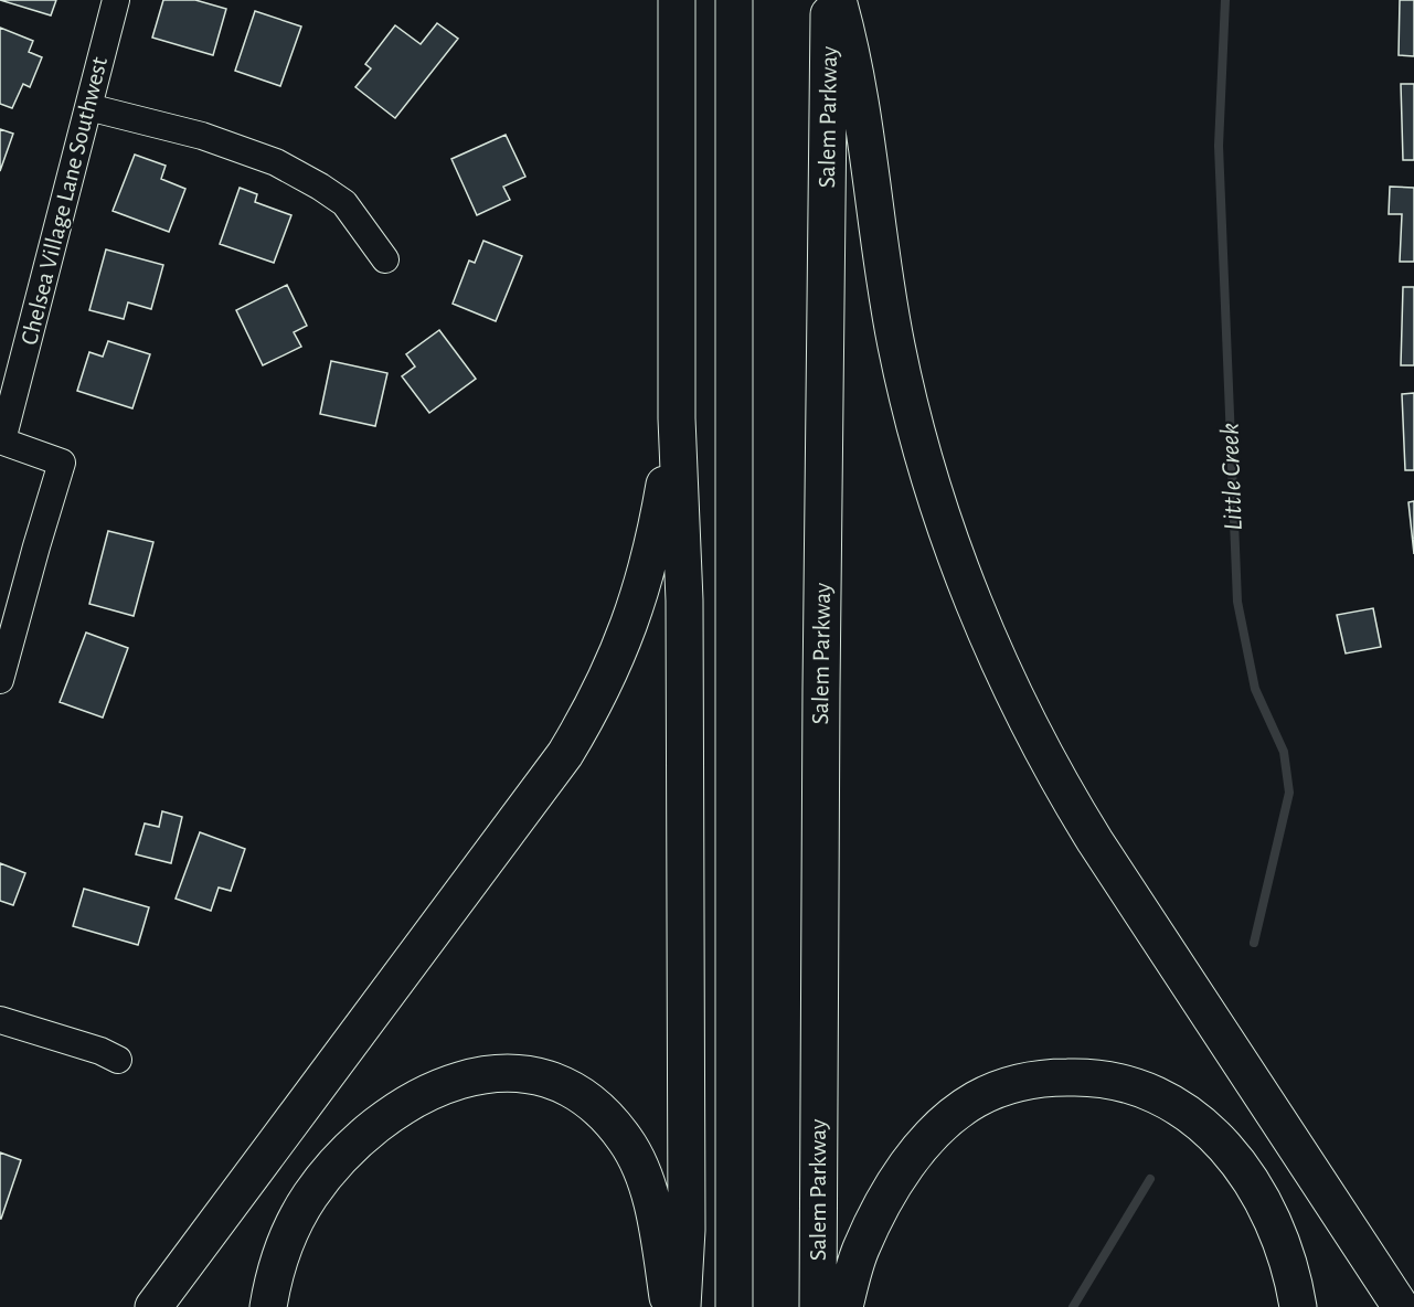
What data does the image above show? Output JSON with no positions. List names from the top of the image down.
{
  "streets": {
    "highway": ["Salem Parkway"],
    "street": ["Chelsea Village Lane Southwest"]
  },
  "water": ["Little Creek"]
}
